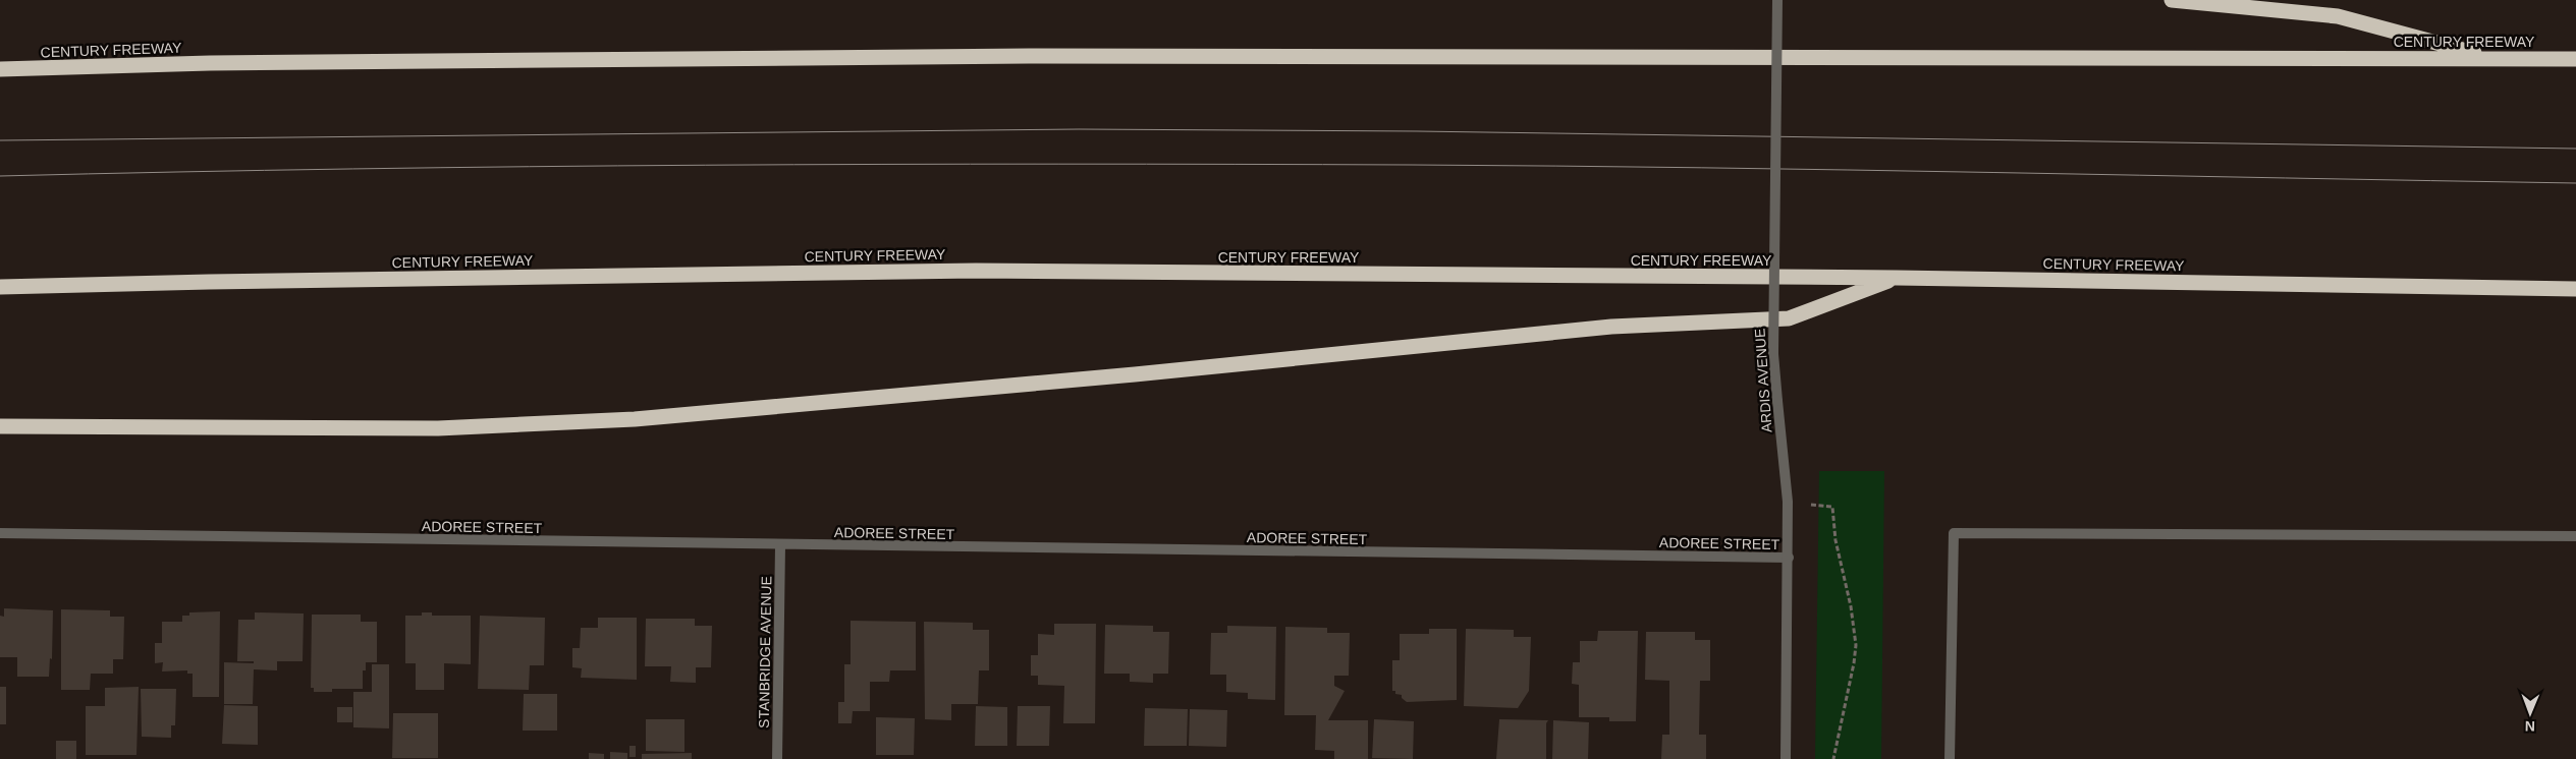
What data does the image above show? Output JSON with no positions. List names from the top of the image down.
{
  "streets": {
    "highway": ["CENTURY FREEWAY"],
    "street": ["ARDIS AVENUE", "ADOREE STREET", "STANBRIDGE AVENUE"]
  },
  "crossings": [
    ["ARDIS AVENUE", "ADOREE STREET"],
    ["ADOREE STREET", "STANBRIDGE AVENUE"]
  ],
  "north": "bottom"
}
